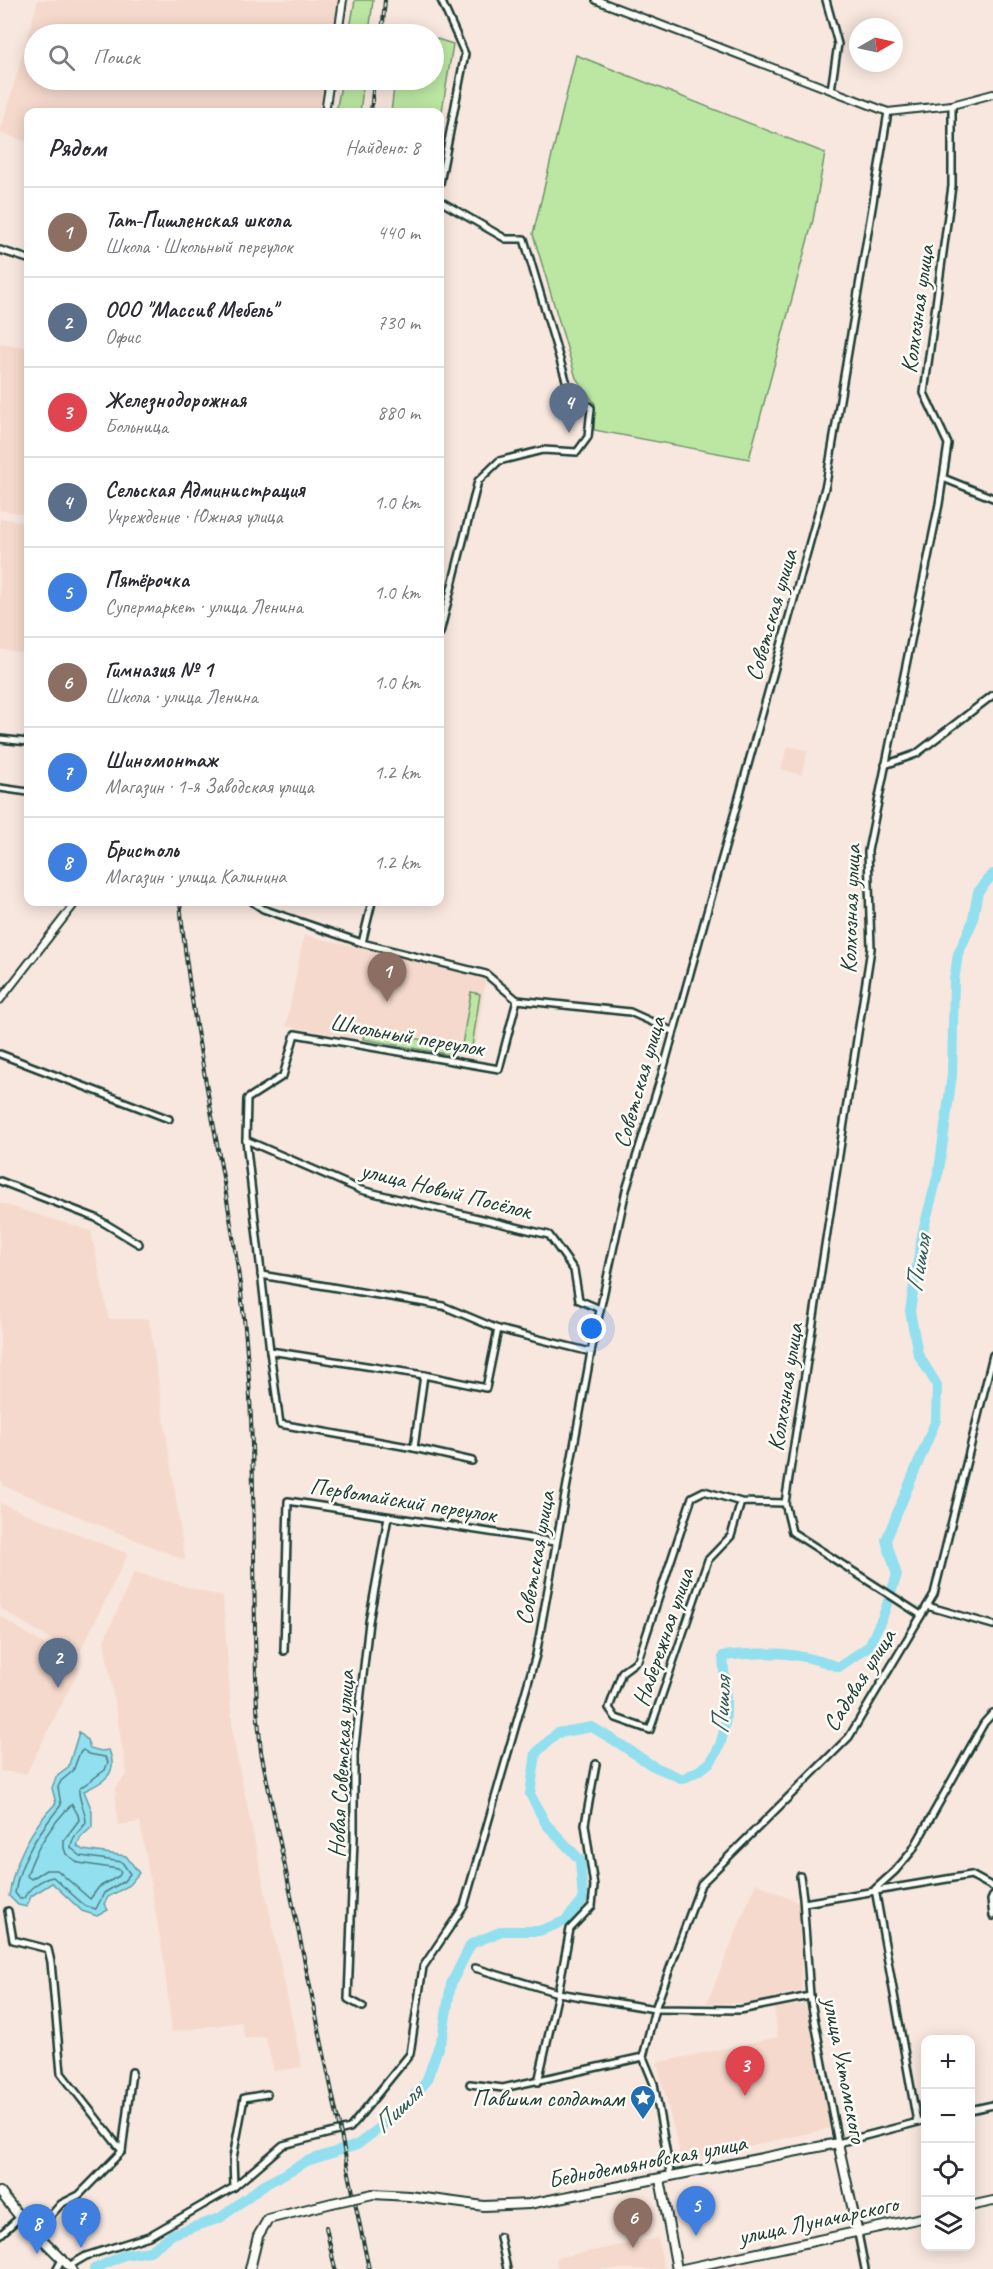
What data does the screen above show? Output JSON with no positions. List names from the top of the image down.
{
  "streets": {
    "main road": ["улица Ухтомского", "Беднодемьяновская улица", "улица Луначарского"],
    "street": [
      "Колхозная улица",
      "Советская улица",
      "Школьный переулок",
      "улица Новый Посёлок",
      "Первомайский переулок",
      "Набережная улица",
      "Садовая улица",
      "Новая Советская улица"
    ]
  },
  "crossings": [
    ["Колхозная улица", "Садовая улица"],
    ["Советская улица", "улица Новый Посёлок"],
    ["Советская улица", "Первомайский переулок"],
    ["Школьный переулок", "улица Новый Посёлок"],
    ["Первомайский переулок", "Новая Советская улица"],
    ["улица Ухтомского", "Беднодемьяновская улица"],
    ["улица Ухтомского", "улица Луначарского"]
  ],
  "water": ["Пишля"],
  "places": {
    "place": ["Павшим солдатам"]
  },
  "north": "right",
  "page": {
    "search": "Поиск",
    "heading": ["Рядом", "Найдено: 8"],
    "list": [
      {
        "mark": "1",
        "name": "Тат-Пишленская школа",
        "note": "Школа · Школьный переулок",
        "value": "440 m"
      },
      {
        "mark": "2",
        "name": "ООО \"Массив Мебель\"",
        "note": "Офис",
        "value": "730 m"
      },
      {
        "mark": "3",
        "name": "Железнодорожная",
        "note": "Больница",
        "value": "880 m"
      },
      {
        "mark": "4",
        "name": "Сельская Администрация",
        "note": "Учреждение · Южная улица",
        "value": "1.0 km"
      },
      {
        "mark": "5",
        "name": "Пятёрочка",
        "note": "Супермаркет · улица Ленина",
        "value": "1.0 km"
      },
      {
        "mark": "6",
        "name": "Гимназия № 1",
        "note": "Школа · улица Ленина",
        "value": "1.0 km"
      },
      {
        "mark": "7",
        "name": "Шиномонтаж",
        "note": "Магазин · 1-я Заводская улица",
        "value": "1.2 km"
      },
      {
        "mark": "8",
        "name": "Бристоль",
        "note": "Магазин · улица Калинина",
        "value": "1.2 km"
      }
    ],
    "pins": [
      "4",
      "1",
      "2",
      "3",
      "5",
      "6",
      "7",
      "8"
    ],
    "map_buttons": ["+", "−"]
  }
}
